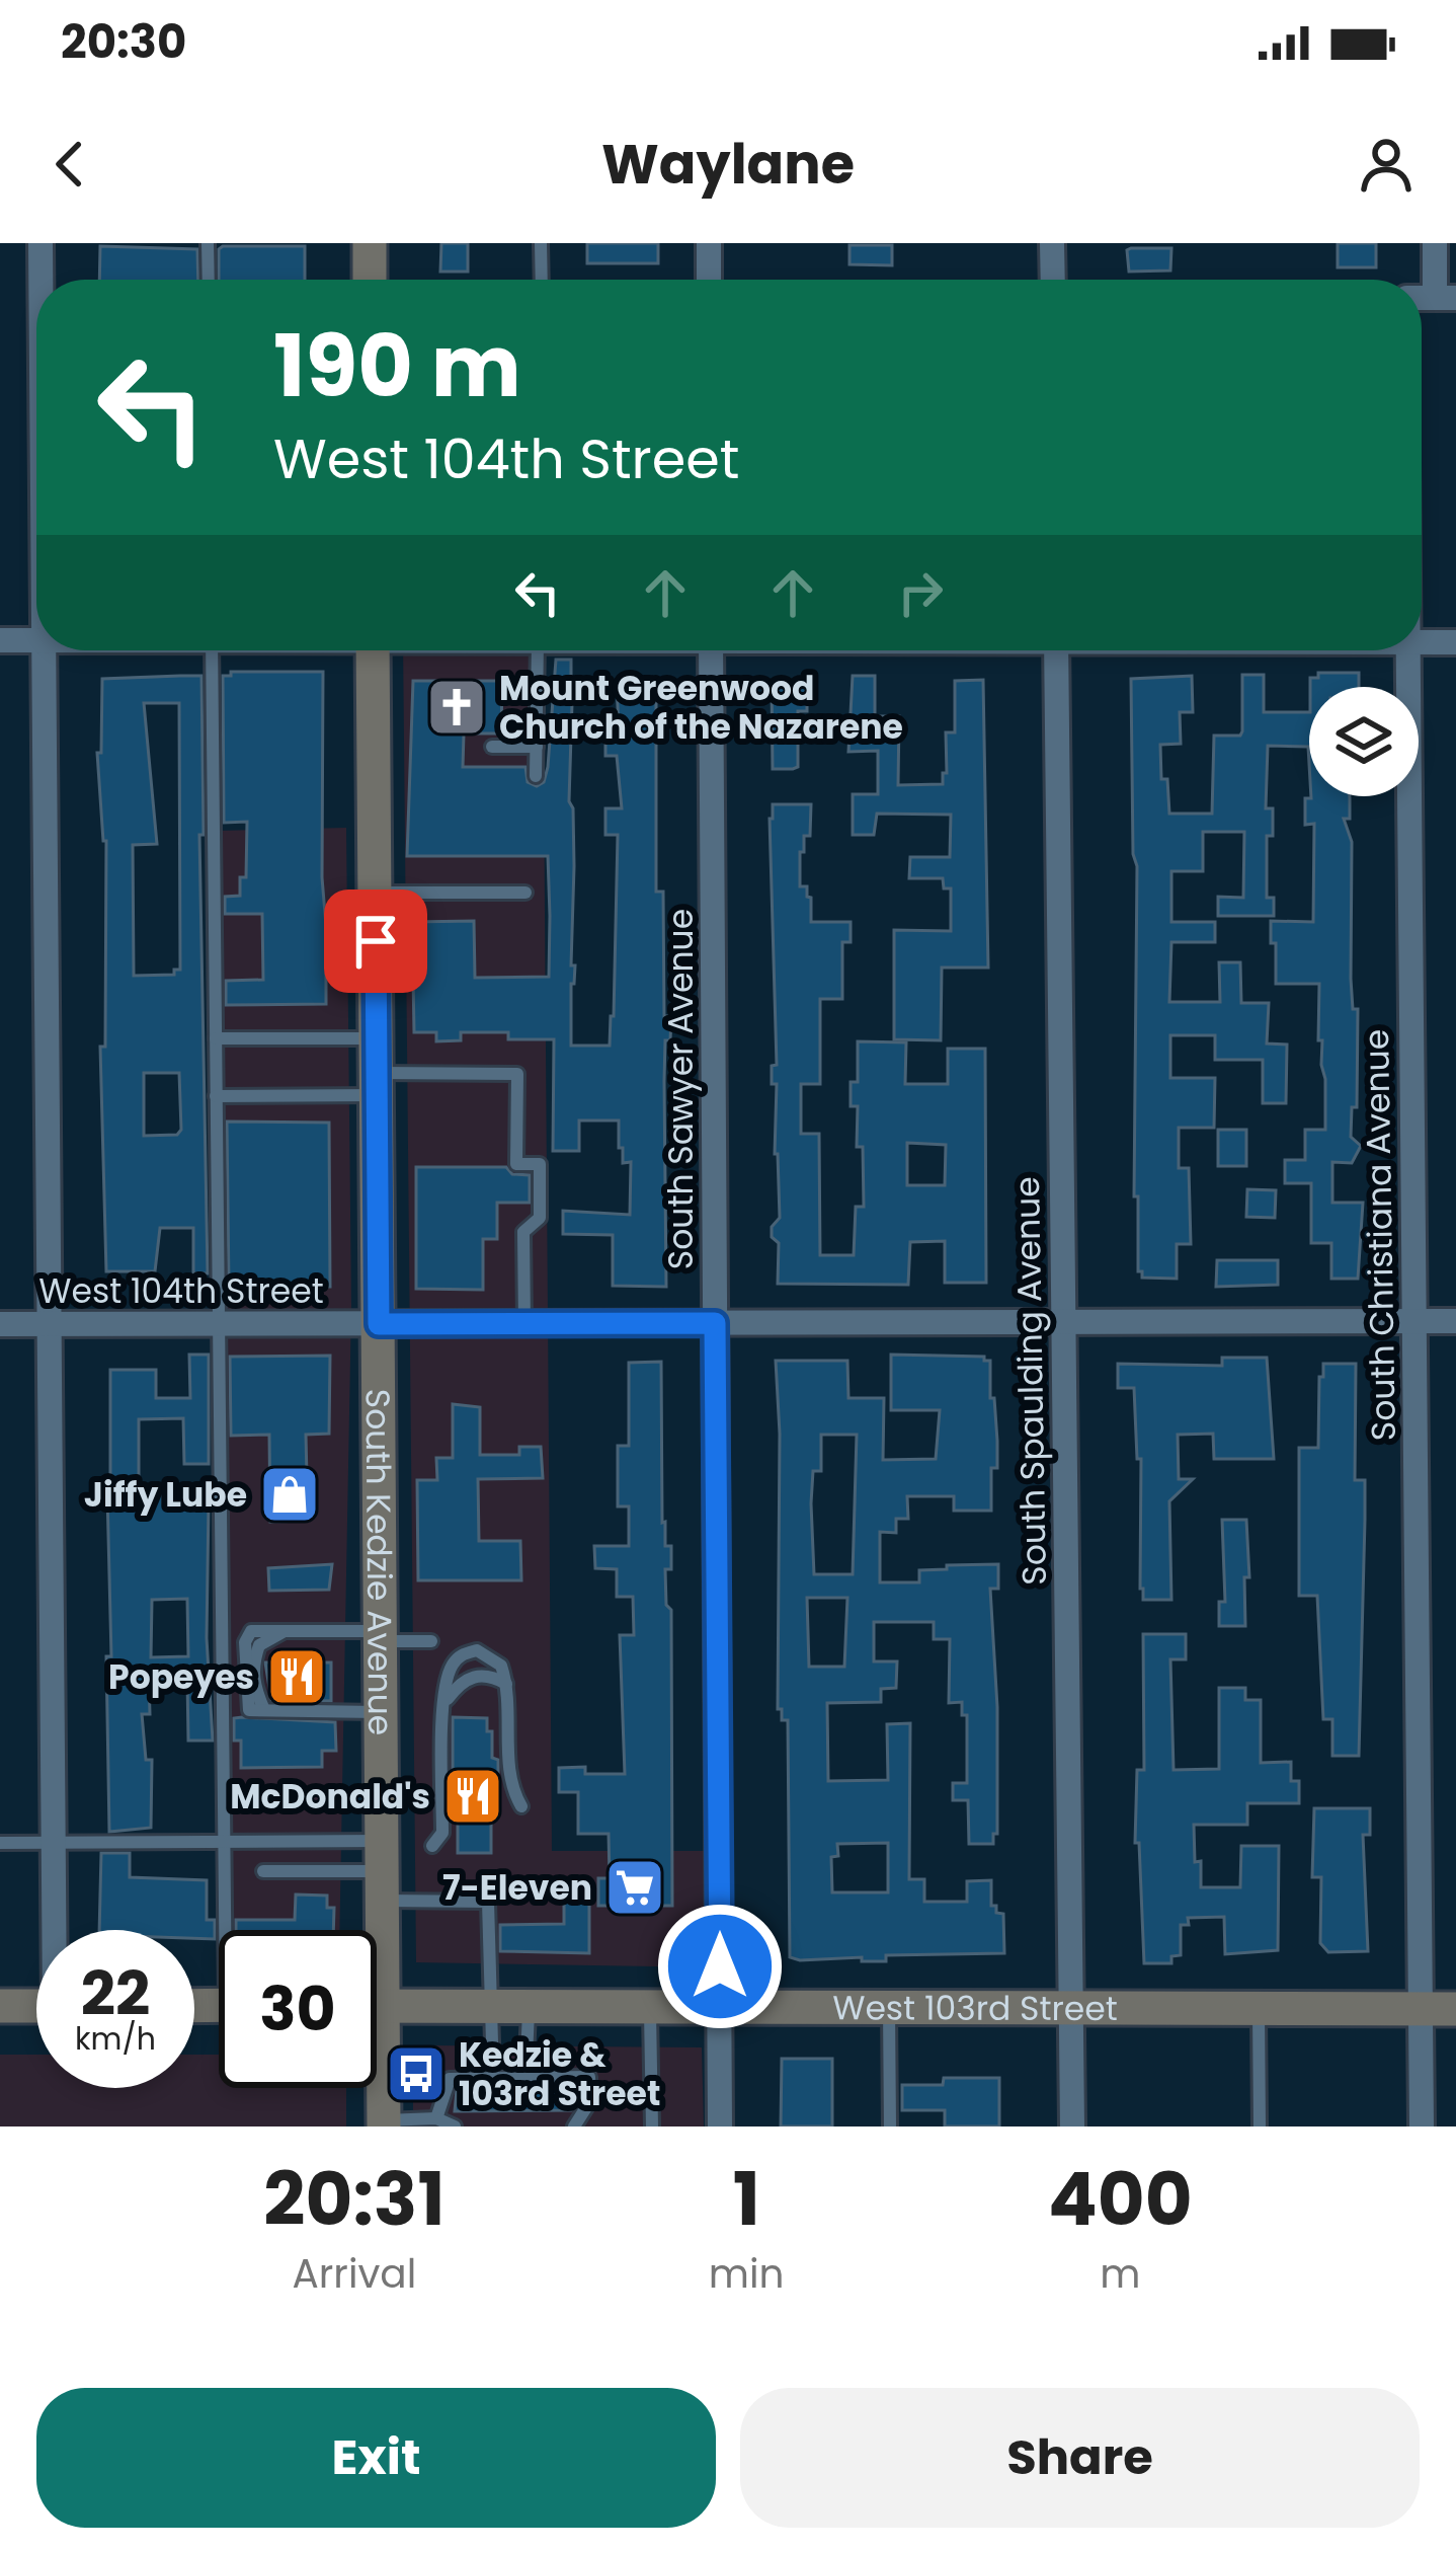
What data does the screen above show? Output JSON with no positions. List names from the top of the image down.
{
  "streets": {
    "main road": ["South Kedzie Avenue", "West 103rd Street"],
    "street": [
      "South Sawyer Avenue",
      "South Christiana Avenue",
      "West 104th Street",
      "South Spaulding Avenue"
    ]
  },
  "crossings": [
    ["South Sawyer Avenue", "West 104th Street"],
    ["South Sawyer Avenue", "West 103rd Street"],
    ["South Christiana Avenue", "West 104th Street"],
    ["South Christiana Avenue", "West 103rd Street"],
    ["West 104th Street", "South Spaulding Avenue"],
    ["West 104th Street", "South Kedzie Avenue"],
    ["South Spaulding Avenue", "West 103rd Street"]
  ],
  "places": {
    "church": ["Mount Greenwood Church of the Nazarene"],
    "shop": ["Jiffy Lube"],
    "restaurant": ["Popeyes", "McDonald's"],
    "supermarket": ["7-Eleven"],
    "bus stop": ["Kedzie & 103rd Street"]
  },
  "page": {
    "status": "20:30",
    "header": "Waylane",
    "turn": ["190 m", "West 104th Street"],
    "speed": "22 km/h",
    "limit": "30",
    "eta": [
      "20:31",
      "Arrival",
      "1",
      "min",
      "400",
      "m"
    ],
    "buttons": ["Exit", "Share"]
  }
}
